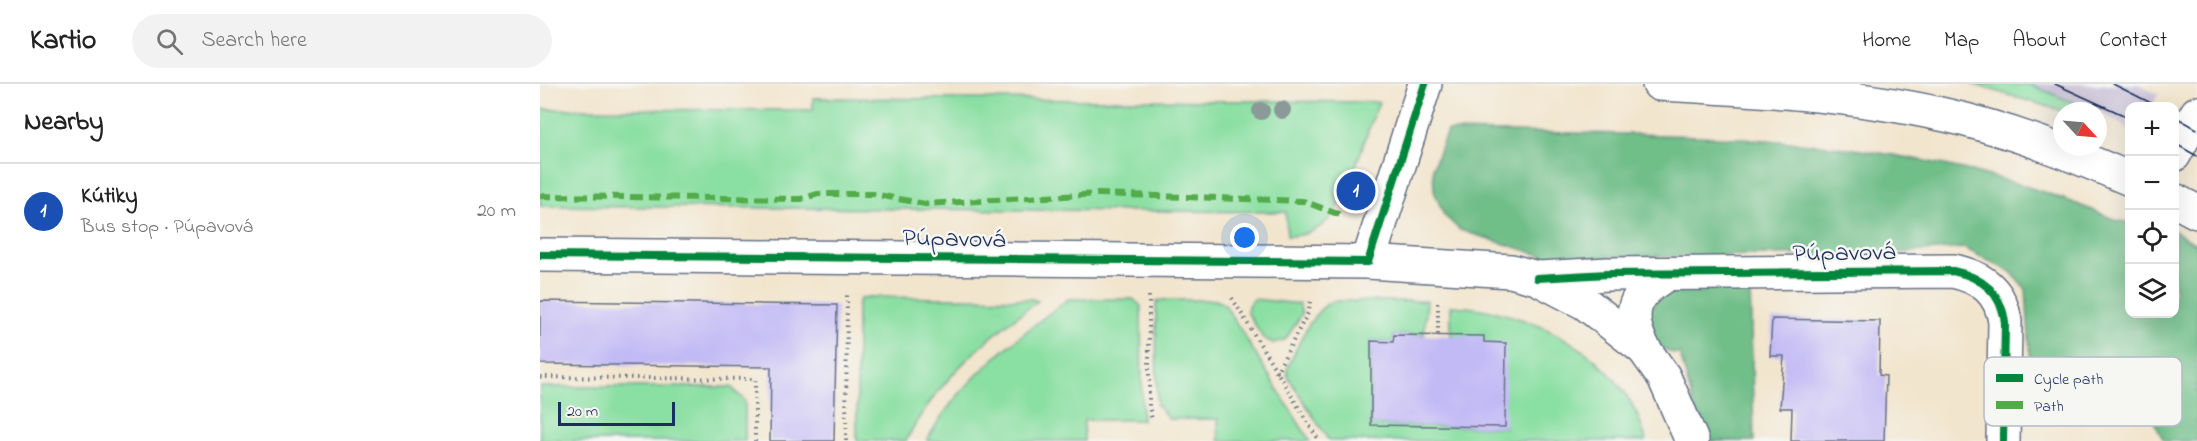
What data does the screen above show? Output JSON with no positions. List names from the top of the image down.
{
  "streets": {
    "street": ["Púpavová"]
  },
  "legend": ["Cycle path", "Path"],
  "scale_bar": "20 m",
  "north": "bottom right",
  "page": {
    "header": "Kartio",
    "search": "Search here",
    "nav": [
      "Home",
      "Map",
      "About",
      "Contact"
    ],
    "heading": "Nearby",
    "map_buttons": ["+", "−"],
    "list": [
      {
        "mark": "1",
        "name": "Kútiky",
        "note": "Bus stop · Púpavová",
        "value": "20 m"
      }
    ],
    "pins": "1",
    "scale": "20 m"
  }
}
